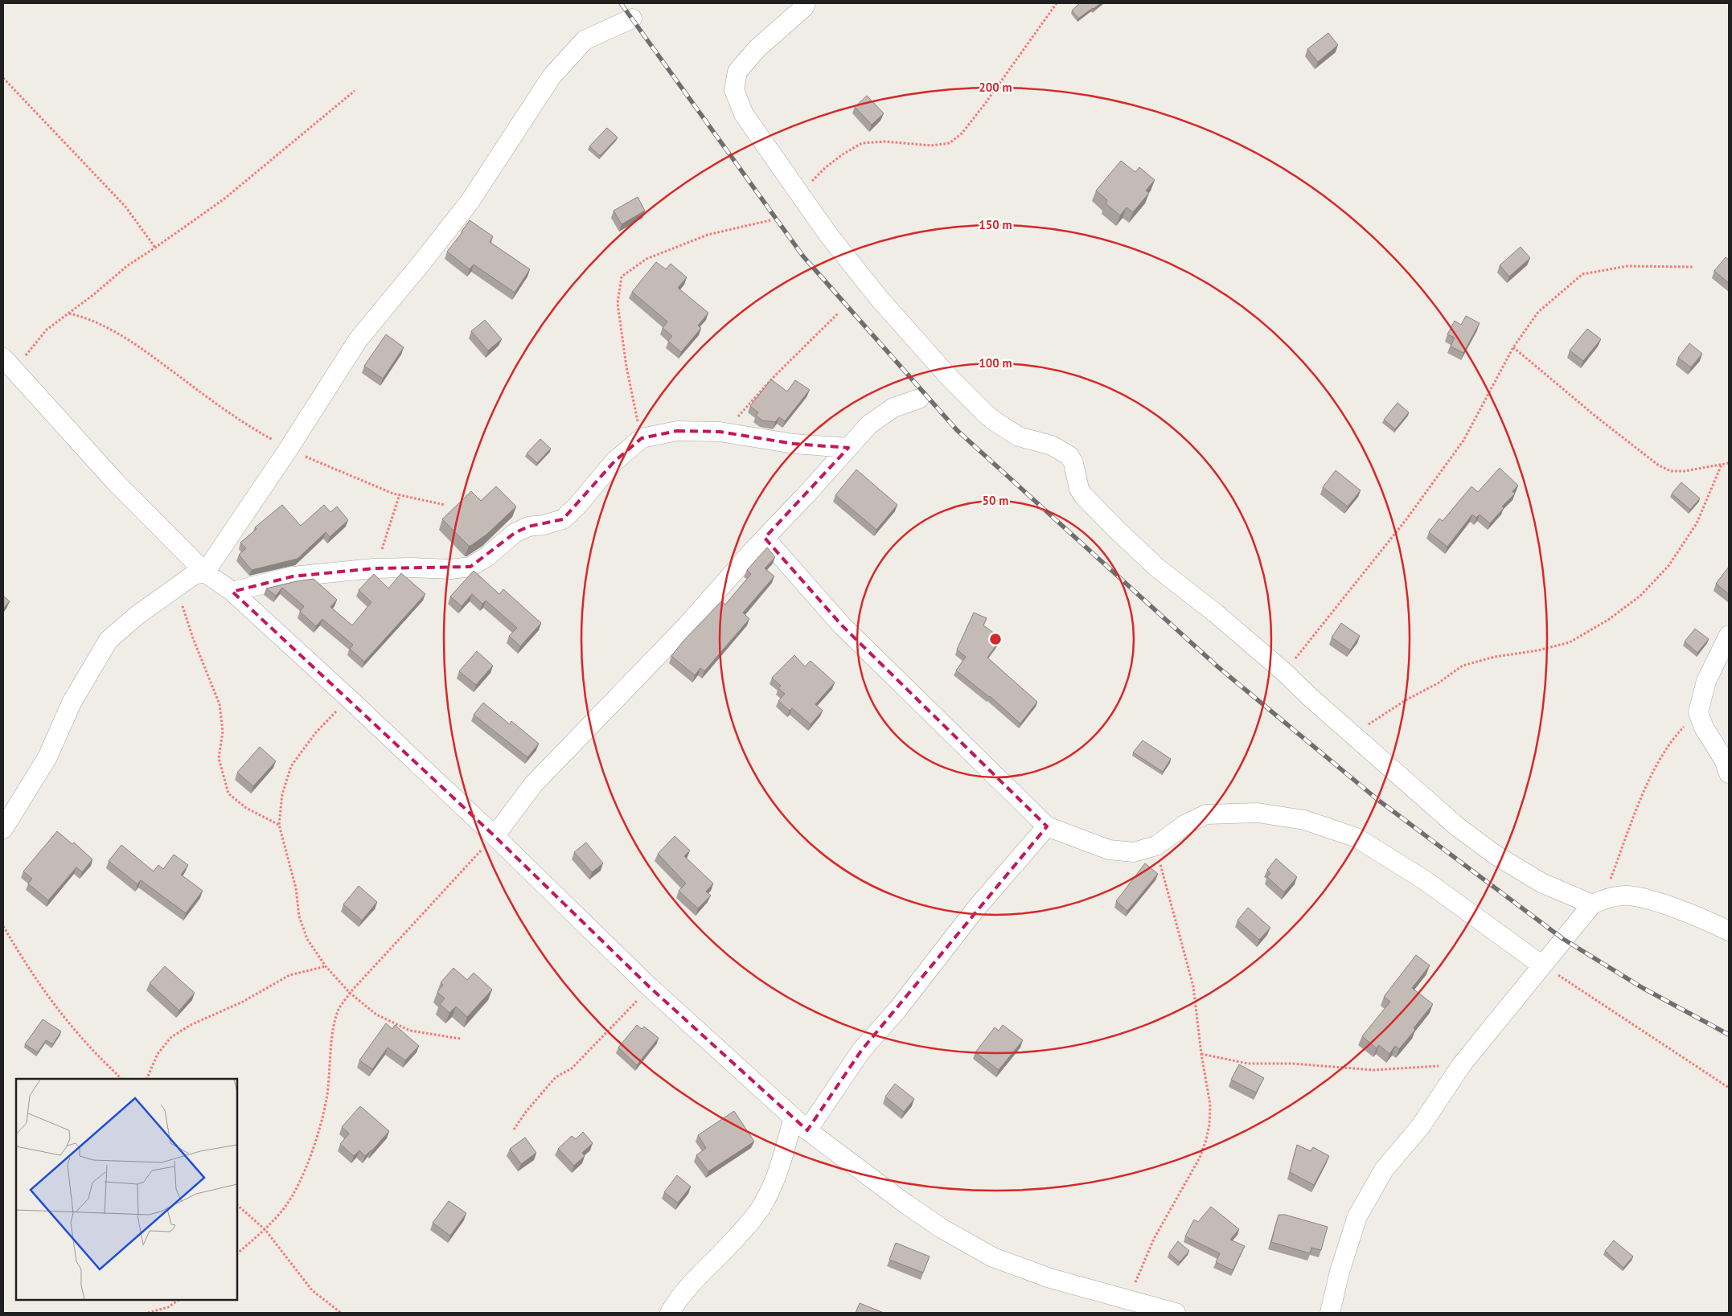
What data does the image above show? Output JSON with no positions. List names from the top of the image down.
{
  "rings": [
    "200 m",
    "150 m",
    "100 m",
    "50 m"
  ]
}
